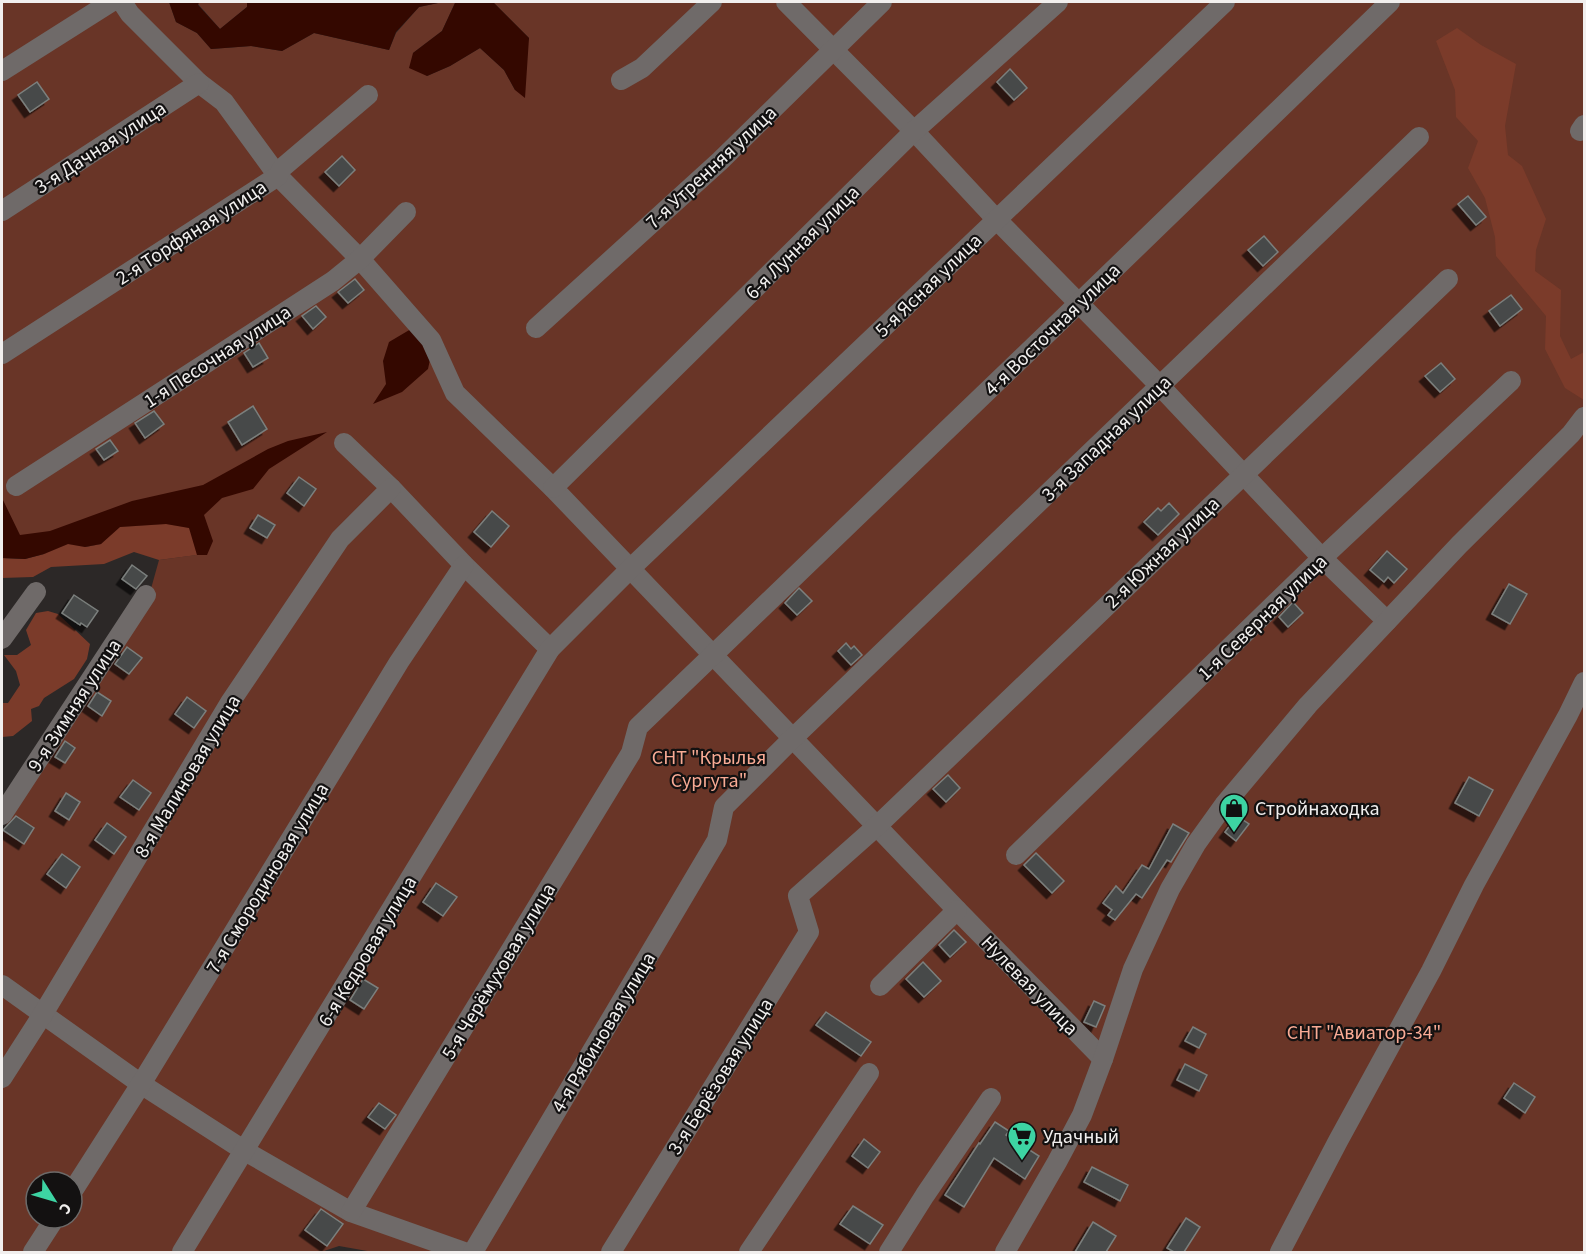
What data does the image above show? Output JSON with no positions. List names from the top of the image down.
{
  "streets": {
    "street": [
      "3-я Дачная улица",
      "7-я Утренняя улица",
      "2-я Торфяная улица",
      "6-я Лунная улица",
      "5-я Ясная улица",
      "4-я Восточная улица",
      "1-я Песочная улица",
      "3-я Западная улица",
      "2-я Южная улица",
      "1-я Северная улица",
      "9-я Зимняя улица",
      "8-я Малиновая улица",
      "7-я Смородиновая улица",
      "6-я Кедровая улица",
      "5-я Черёмуховая улица",
      "Нулевая улица",
      "4-я Рябиновая улица",
      "3-я Берёзовая улица"
    ]
  },
  "crossings": [
    ["3-я Дачная улица", "Нулевая улица"],
    ["2-я Торфяная улица", "Нулевая улица"],
    ["6-я Лунная улица", "Нулевая улица"],
    ["5-я Ясная улица", "6-я Кедровая улица"],
    ["5-я Ясная улица", "Нулевая улица"],
    ["4-я Восточная улица", "5-я Черёмуховая улица"],
    ["4-я Восточная улица", "Нулевая улица"],
    ["1-я Песочная улица", "Нулевая улица"],
    ["3-я Западная улица", "Нулевая улица"],
    ["3-я Западная улица", "4-я Рябиновая улица"],
    ["2-я Южная улица", "Нулевая улица"],
    ["2-я Южная улица", "3-я Берёзовая улица"]
  ],
  "parks": ["CНТ \"Крылья Сургута\"", "СНТ \"Авиатор-34\""],
  "places": {
    "shop": ["Стройнаходка"],
    "supermarket": ["Удачный"]
  },
  "north": "bottom right"
}
